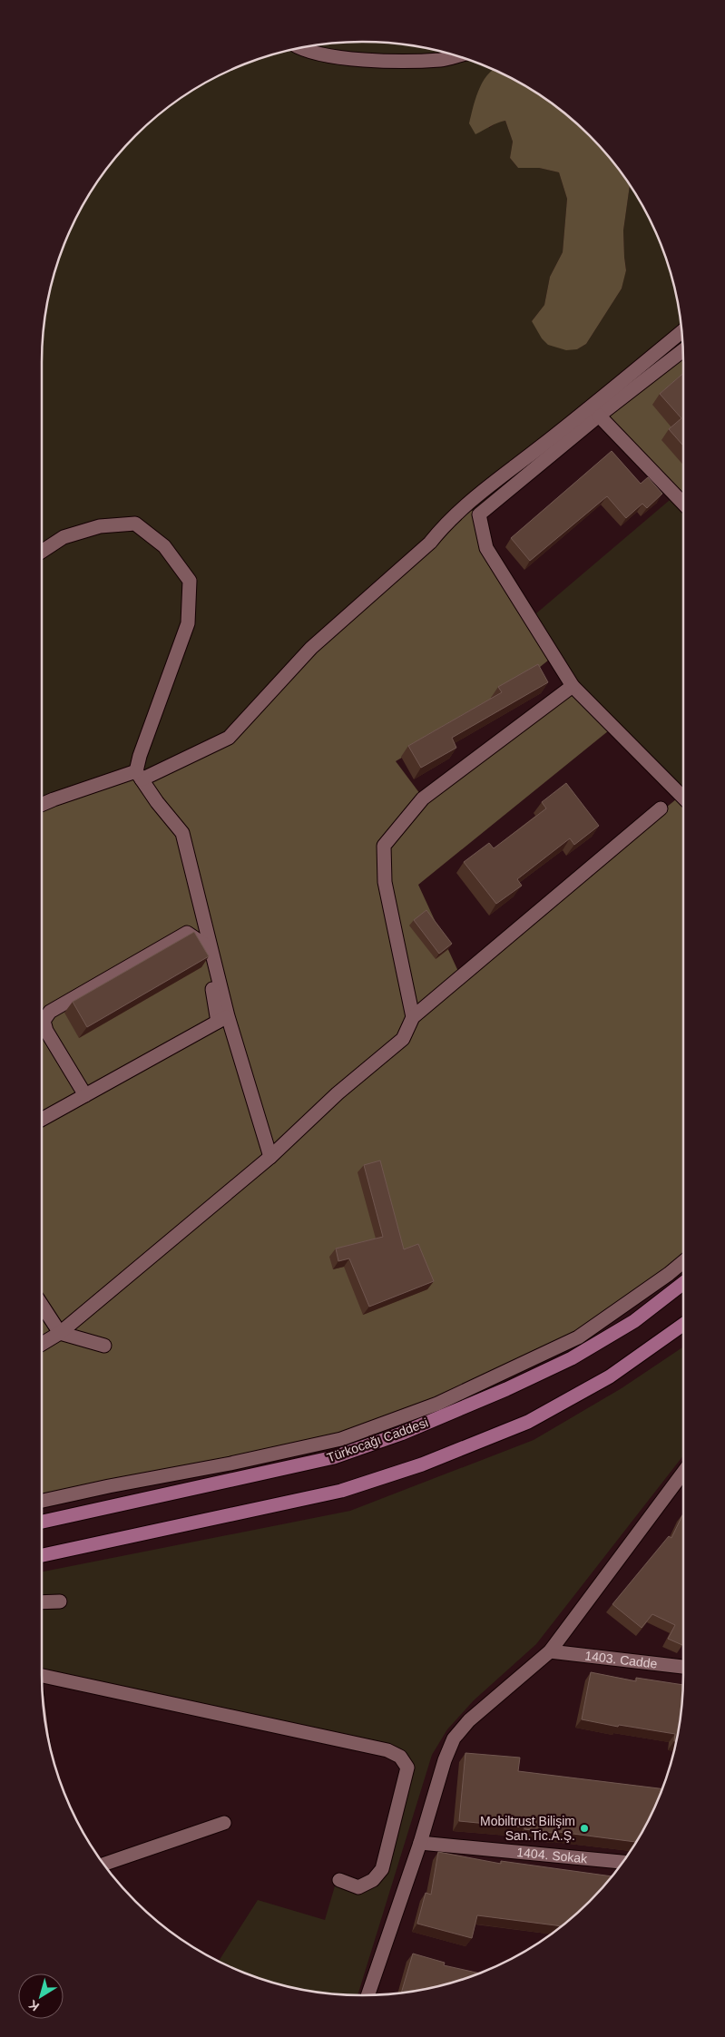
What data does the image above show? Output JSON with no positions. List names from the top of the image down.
{
  "streets": {
    "main road": ["Türkocağı Caddesi"],
    "street": ["1403. Cadde", "1404. Sokak"]
  },
  "places": ["Mobiltrust Bilişim San.Tic.A.Ş."],
  "north": "bottom left"
}
